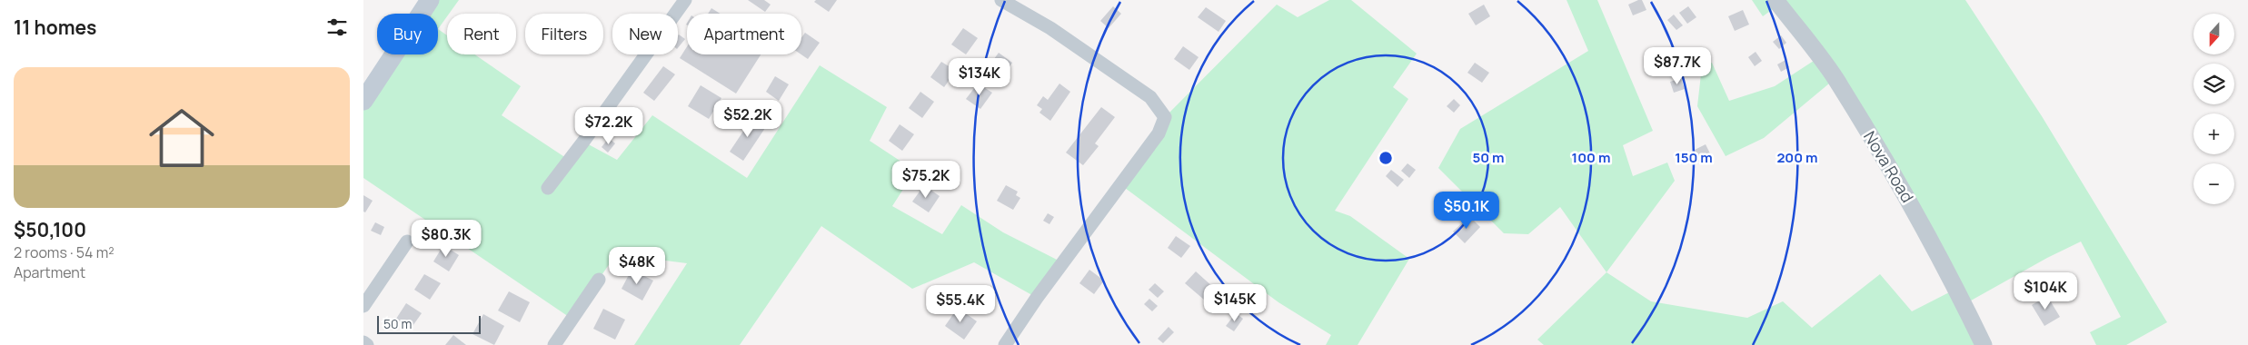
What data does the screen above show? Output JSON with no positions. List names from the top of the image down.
{
  "streets": {
    "street": ["Nova Road"]
  },
  "scale_bar": "50 m",
  "north": "bottom",
  "page": {
    "heading": "11 homes",
    "map_buttons": ["+", "−"],
    "chip": [
      "Buy",
      "Rent",
      "Filters",
      "New",
      "Apartment"
    ],
    "price": [
      "$87.7K",
      "$134K",
      "$52.2K",
      "$72.2K",
      "$75.2K",
      "$50.1K",
      "$80.3K",
      "$48K",
      "$104K",
      "$145K",
      "$55.4K"
    ],
    "list": [
      {
        "name": "$50,100",
        "note": "2 rooms · 54 m² · Apartment"
      }
    ],
    "scale": "50 m"
  },
  "rings": [
    "50 m",
    "100 m",
    "150 m",
    "200 m"
  ]
}
